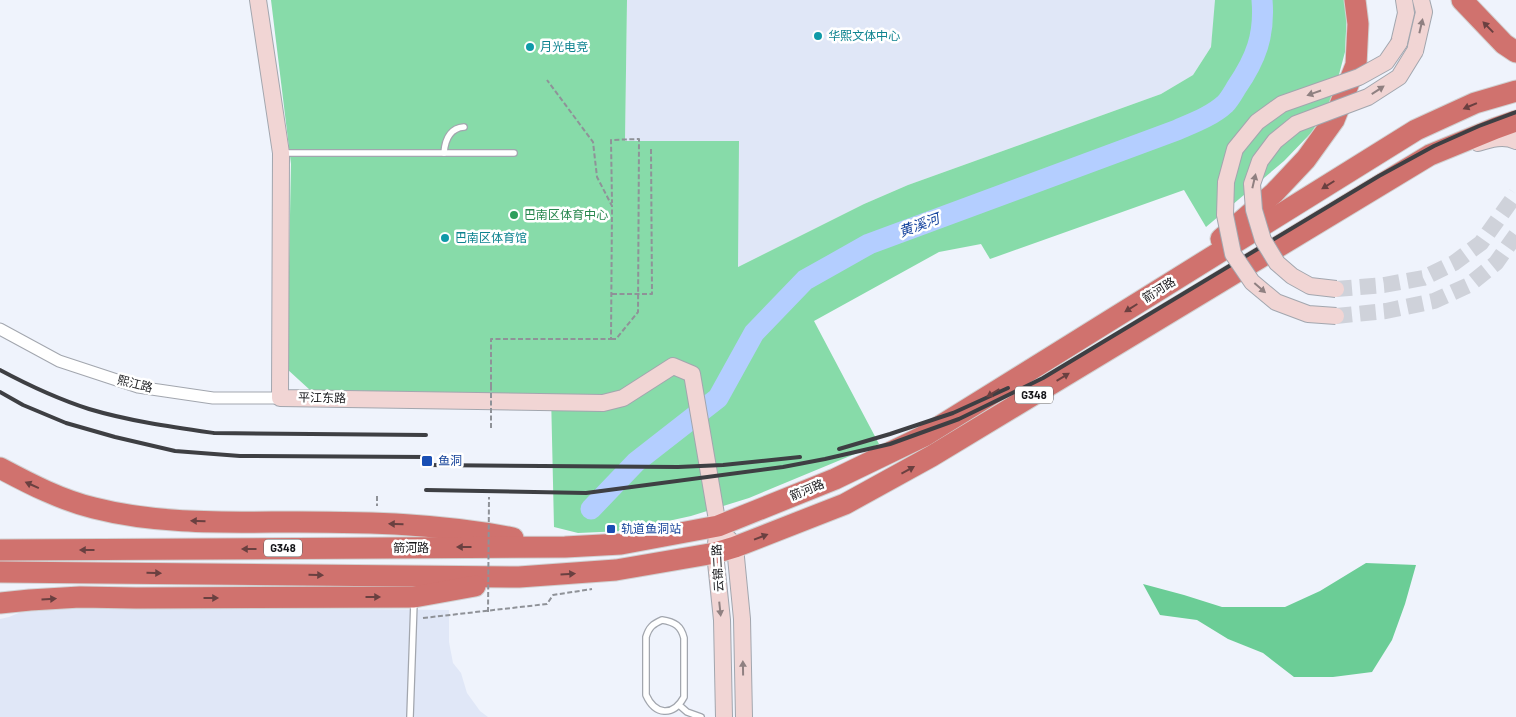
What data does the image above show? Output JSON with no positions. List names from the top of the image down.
{
  "streets": {
    "highway": ["箭河路", "G348"],
    "main road": ["平江东路", "云锦二路"],
    "street": ["熙江路"]
  },
  "crossings": [
    ["箭河路", "平江东路"],
    ["箭河路", "云锦二路"],
    ["熙江路", "平江东路"],
    ["平江东路", "云锦二路"]
  ],
  "water": ["黄溪河"],
  "places": {
    "other": [
      "华熙文体中心",
      "月光电竞",
      "巴南区体育中心",
      "巴南区体育馆"
    ],
    "transit": ["鱼洞", "轨道鱼洞站"]
  }
}
